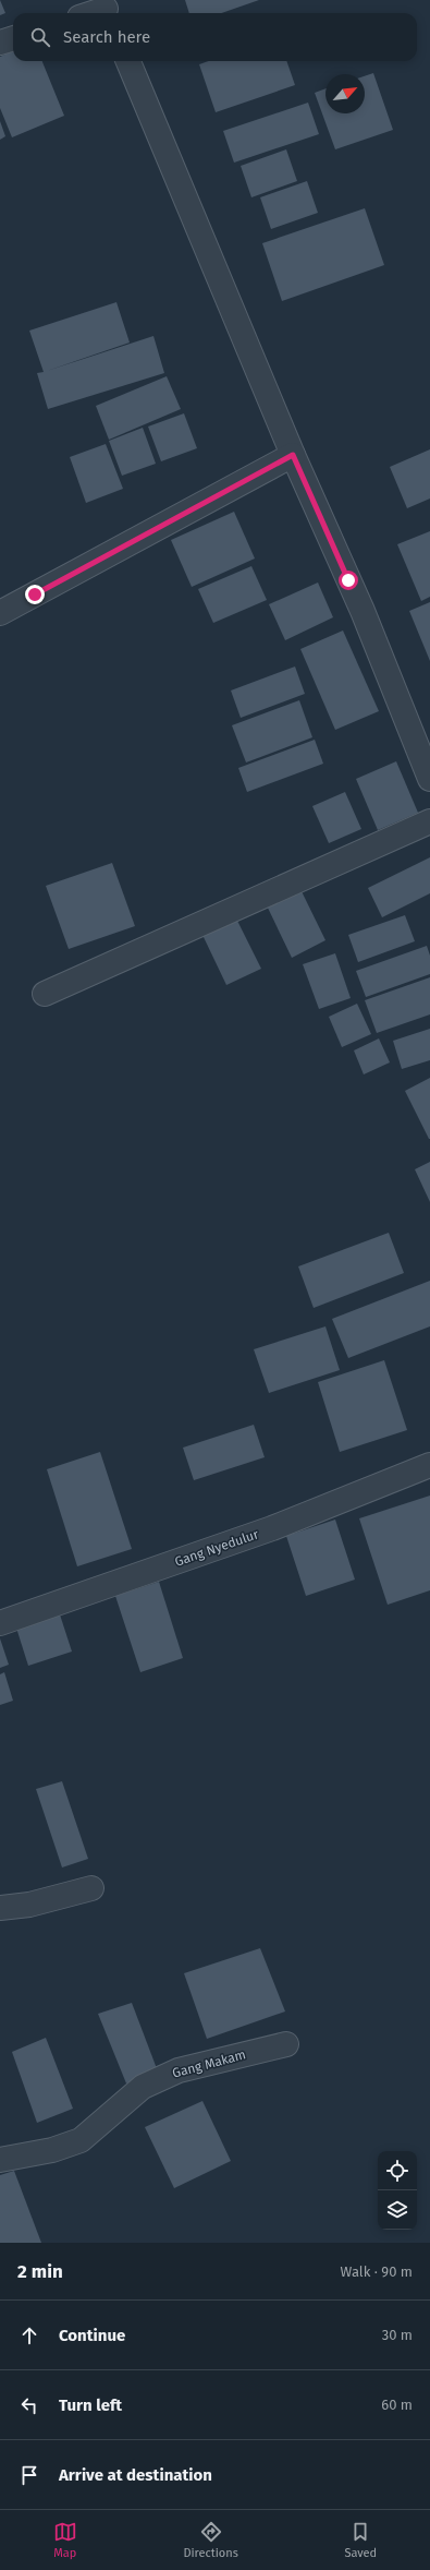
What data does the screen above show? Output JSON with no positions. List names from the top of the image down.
{
  "streets": {
    "street": ["Gang Nyedulur", "Gang Makam"]
  },
  "north": "top right",
  "page": {
    "search": "Search here",
    "heading": ["2 min", "Walk · 90 m"],
    "list": [
      ["Continue", "30 m"],
      ["Turn left", "60 m"],
      "Arrive at destination"
    ],
    "nav": ["Map", "Directions", "Saved"]
  }
}
